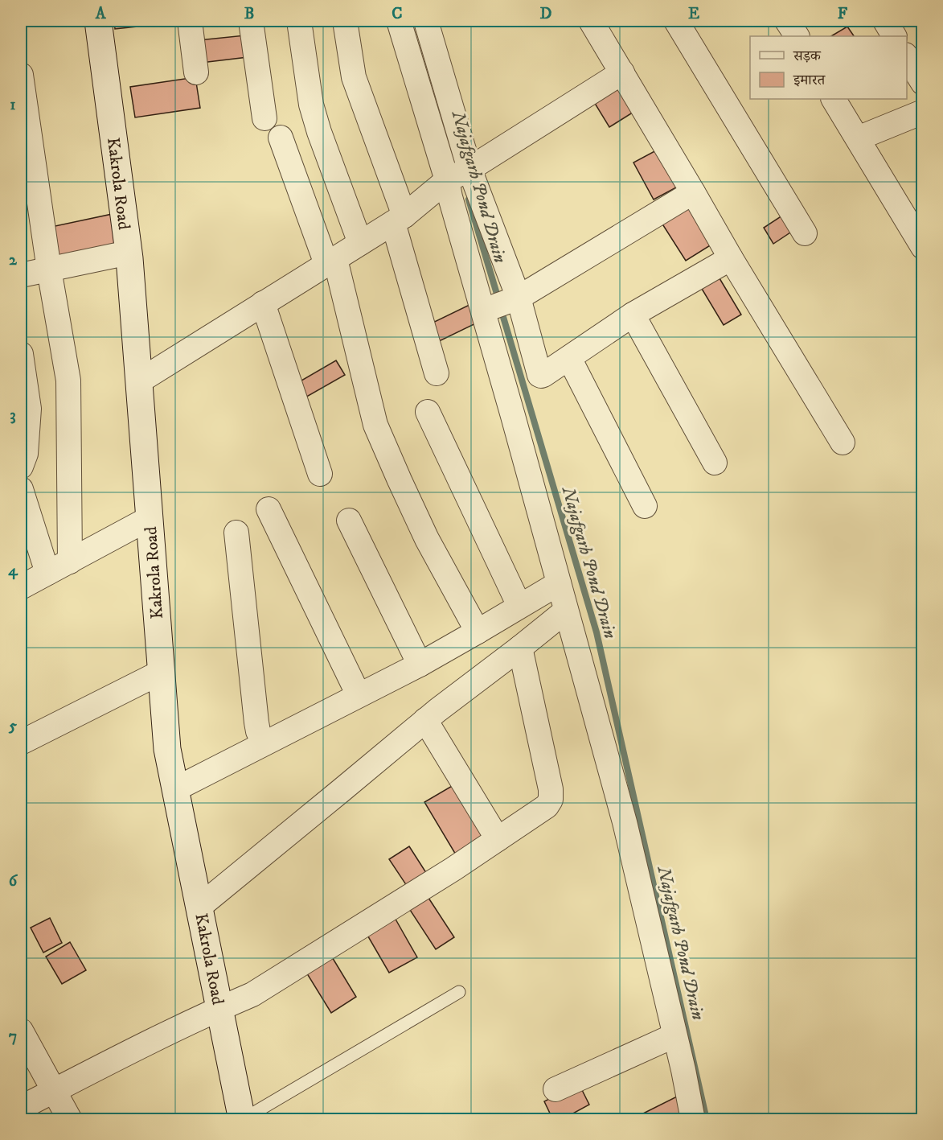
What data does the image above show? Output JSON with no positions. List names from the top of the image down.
{
  "streets": {
    "street": ["Kakrola Road"]
  },
  "water": ["Najafgarh Pond Drain"],
  "legend": ["सड़क", "इमारत"],
  "grid": {
    "columns": [
      "A",
      "B",
      "C",
      "D",
      "E",
      "F"
    ],
    "rows": [
      "1",
      "2",
      "3",
      "4",
      "5",
      "6",
      "7"
    ]
  }
}
